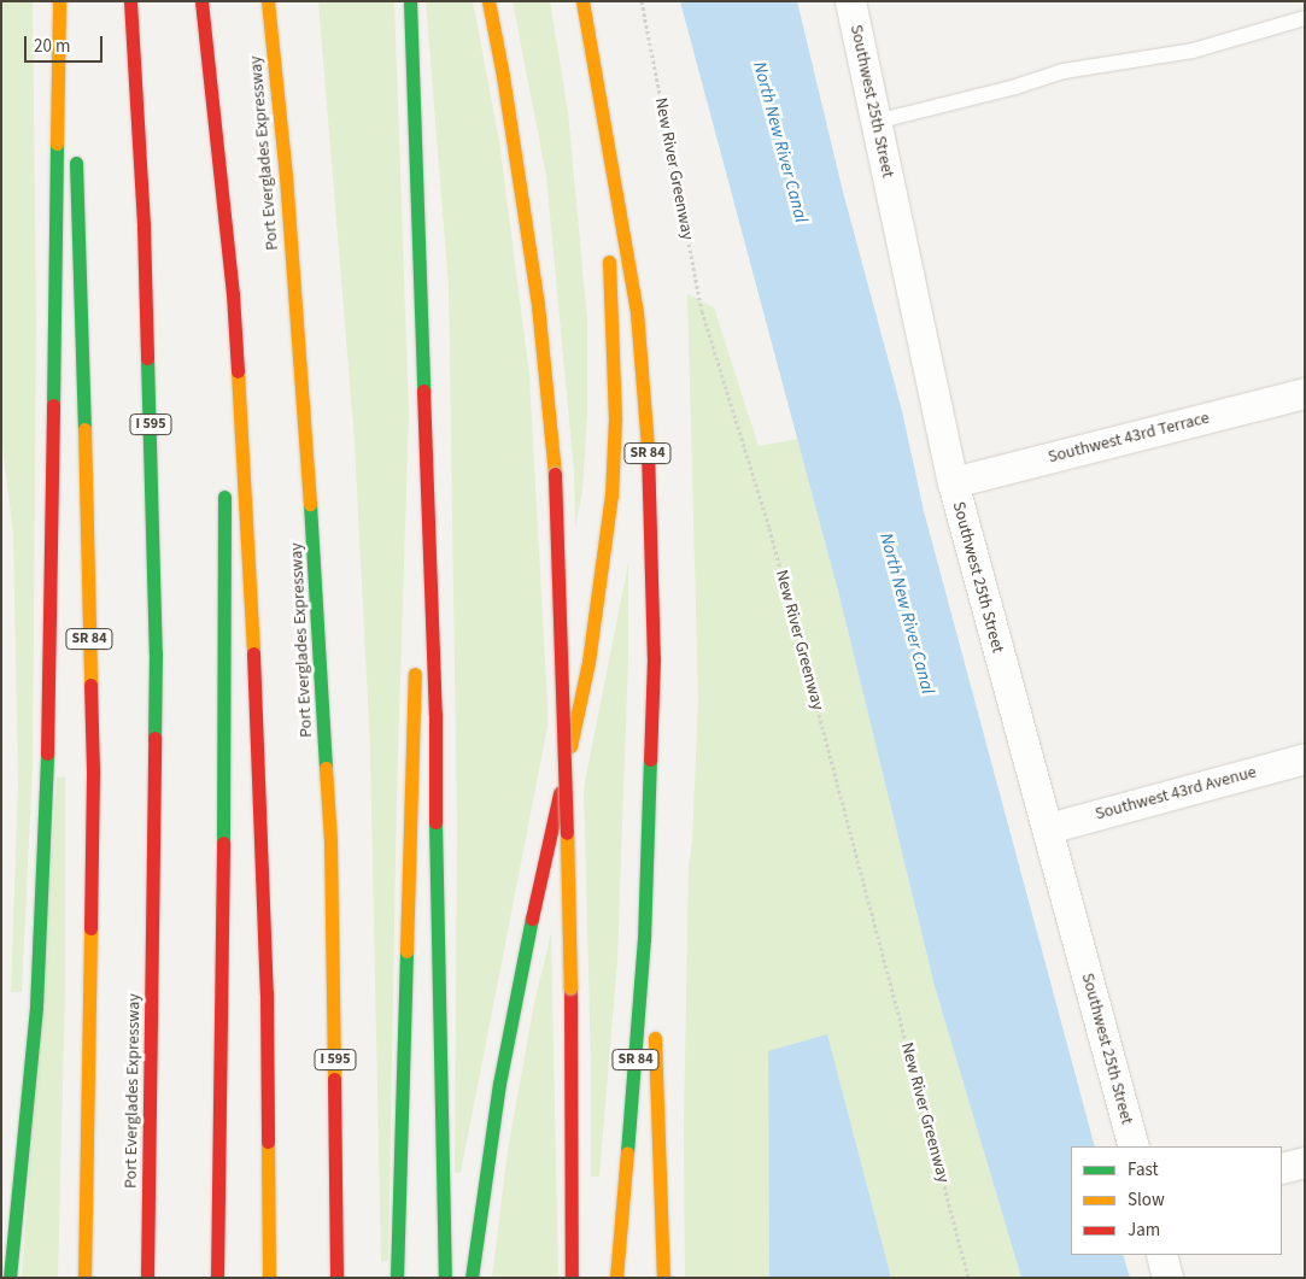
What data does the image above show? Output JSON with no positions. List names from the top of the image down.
{
  "streets": {
    "main road": ["Port Everglades Expressway", "I 595", "SR 84"],
    "street": ["Southwest 25th Street", "Southwest 43rd Terrace", "Southwest 43rd Avenue"],
    "path": ["New River Greenway"]
  },
  "crossings": [
    ["Southwest 25th Street", "Southwest 43rd Terrace"],
    ["Southwest 25th Street", "Southwest 43rd Avenue"]
  ],
  "water": ["North New River Canal"],
  "legend": ["Fast", "Slow", "Jam"],
  "scale_bar": "20 m"
}
